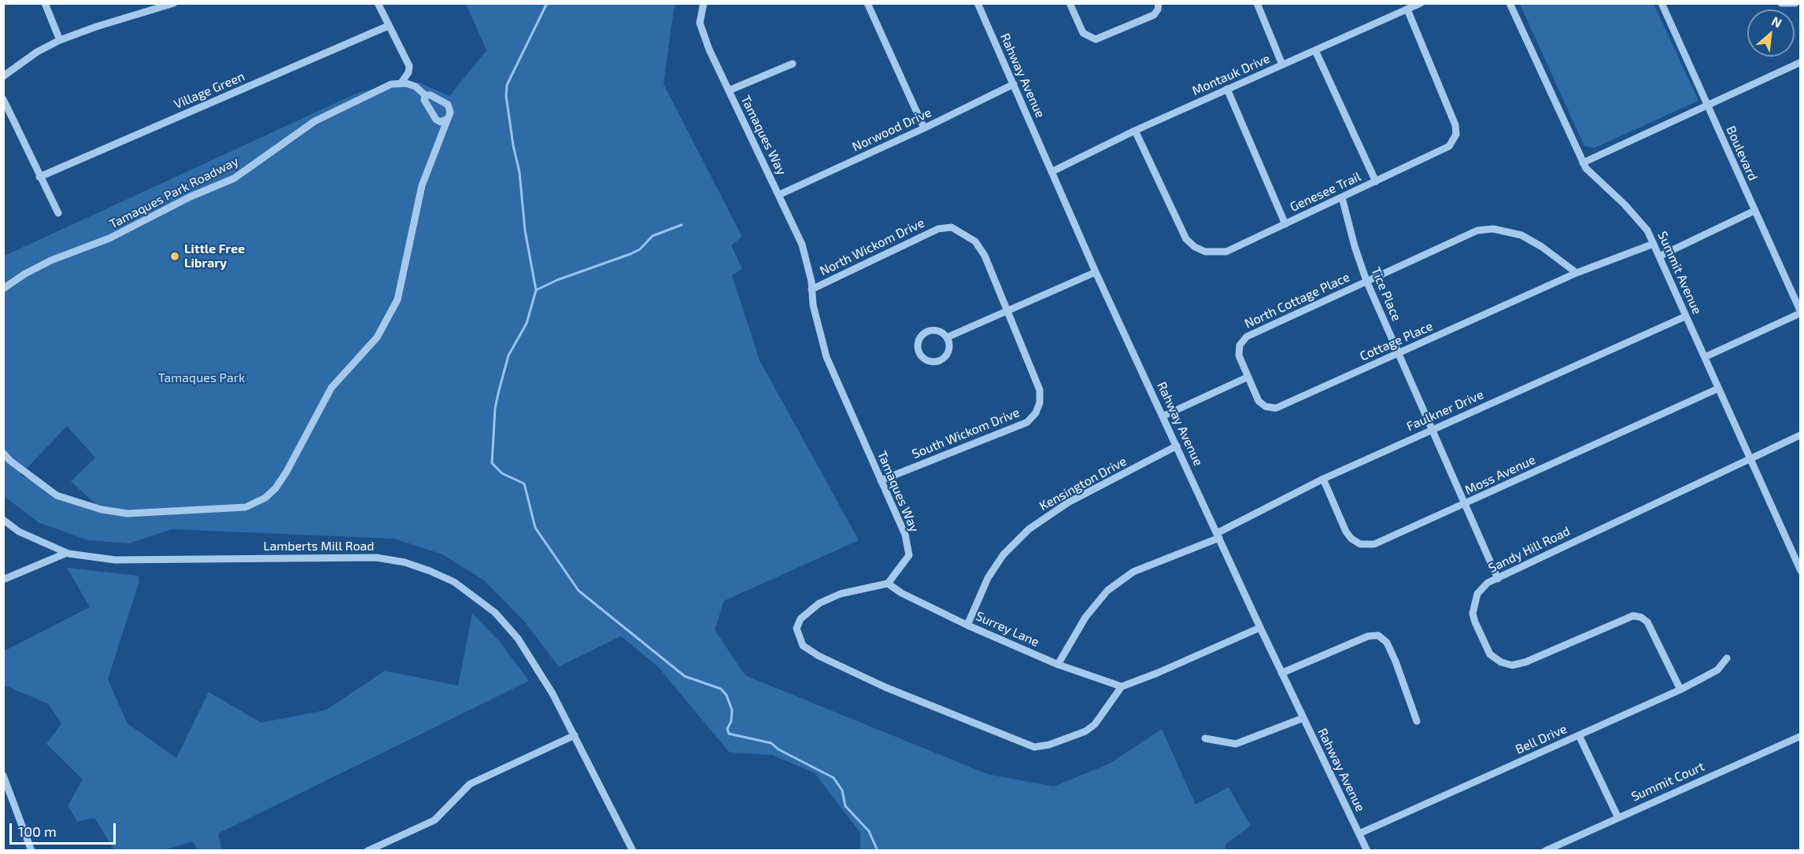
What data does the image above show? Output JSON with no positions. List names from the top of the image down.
{
  "streets": {
    "street": [
      "Montauk Drive",
      "Rahway Avenue",
      "Village Green",
      "Norwood Drive",
      "Tamaques Way",
      "Boulevard",
      "Genesee Trail",
      "Tamaques Park Roadway",
      "North Wickom Drive",
      "Summit Avenue",
      "Tice Place",
      "North Cottage Place",
      "Cottage Place",
      "Faulkner Drive",
      "South Wickom Drive",
      "Moss Avenue",
      "Kensington Drive",
      "Lamberts Mill Road",
      "Sandy Hill Road",
      "Surrey Lane",
      "Bell Drive",
      "Summit Court"
    ]
  },
  "crossings": [
    ["Montauk Drive", "Rahway Avenue"],
    ["Montauk Drive", "Genesee Trail"],
    ["Rahway Avenue", "Norwood Drive"],
    ["Rahway Avenue", "Faulkner Drive"],
    ["Rahway Avenue", "Kensington Drive"],
    ["Rahway Avenue", "Bell Drive"],
    ["Norwood Drive", "Tamaques Way"],
    ["Tamaques Way", "North Wickom Drive"],
    ["Tamaques Way", "South Wickom Drive"],
    ["Tamaques Way", "Surrey Lane"],
    ["Genesee Trail", "Tice Place"],
    ["North Wickom Drive", "South Wickom Drive"],
    ["Summit Avenue", "Cottage Place"],
    ["Summit Avenue", "Faulkner Drive"],
    ["Summit Avenue", "Moss Avenue"],
    ["Summit Avenue", "Sandy Hill Road"],
    ["Tice Place", "North Cottage Place"],
    ["Tice Place", "Cottage Place"],
    ["Tice Place", "Faulkner Drive"],
    ["Tice Place", "Moss Avenue"],
    ["Tice Place", "Sandy Hill Road"],
    ["North Cottage Place", "Cottage Place"],
    ["Faulkner Drive", "Moss Avenue"],
    ["Faulkner Drive", "Surrey Lane"],
    ["Kensington Drive", "Surrey Lane"],
    ["Sandy Hill Road", "Bell Drive"]
  ],
  "parks": ["Tamaques Park"],
  "places": ["Little Free Library"],
  "scale_bar": "100 m",
  "north": "top right"
}
